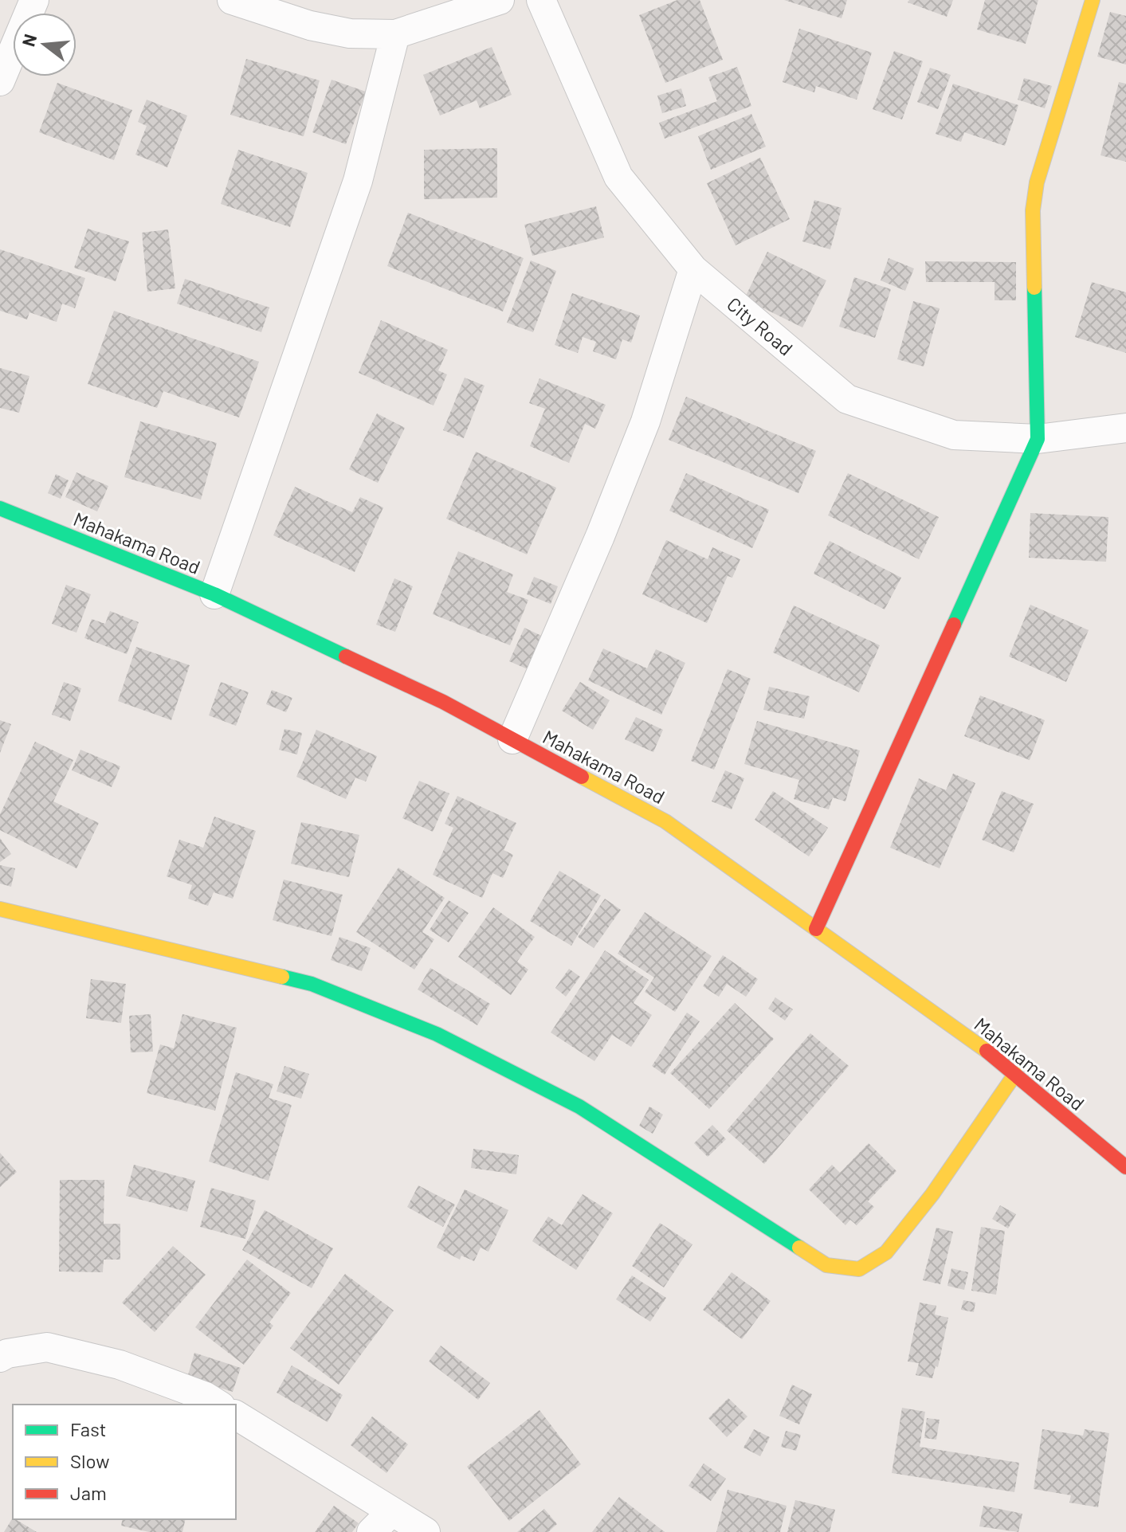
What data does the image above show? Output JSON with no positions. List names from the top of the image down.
{
  "streets": {
    "street": ["City Road", "Mahakama Road"]
  },
  "legend": ["Fast", "Slow", "Jam"],
  "north": "left"
}
